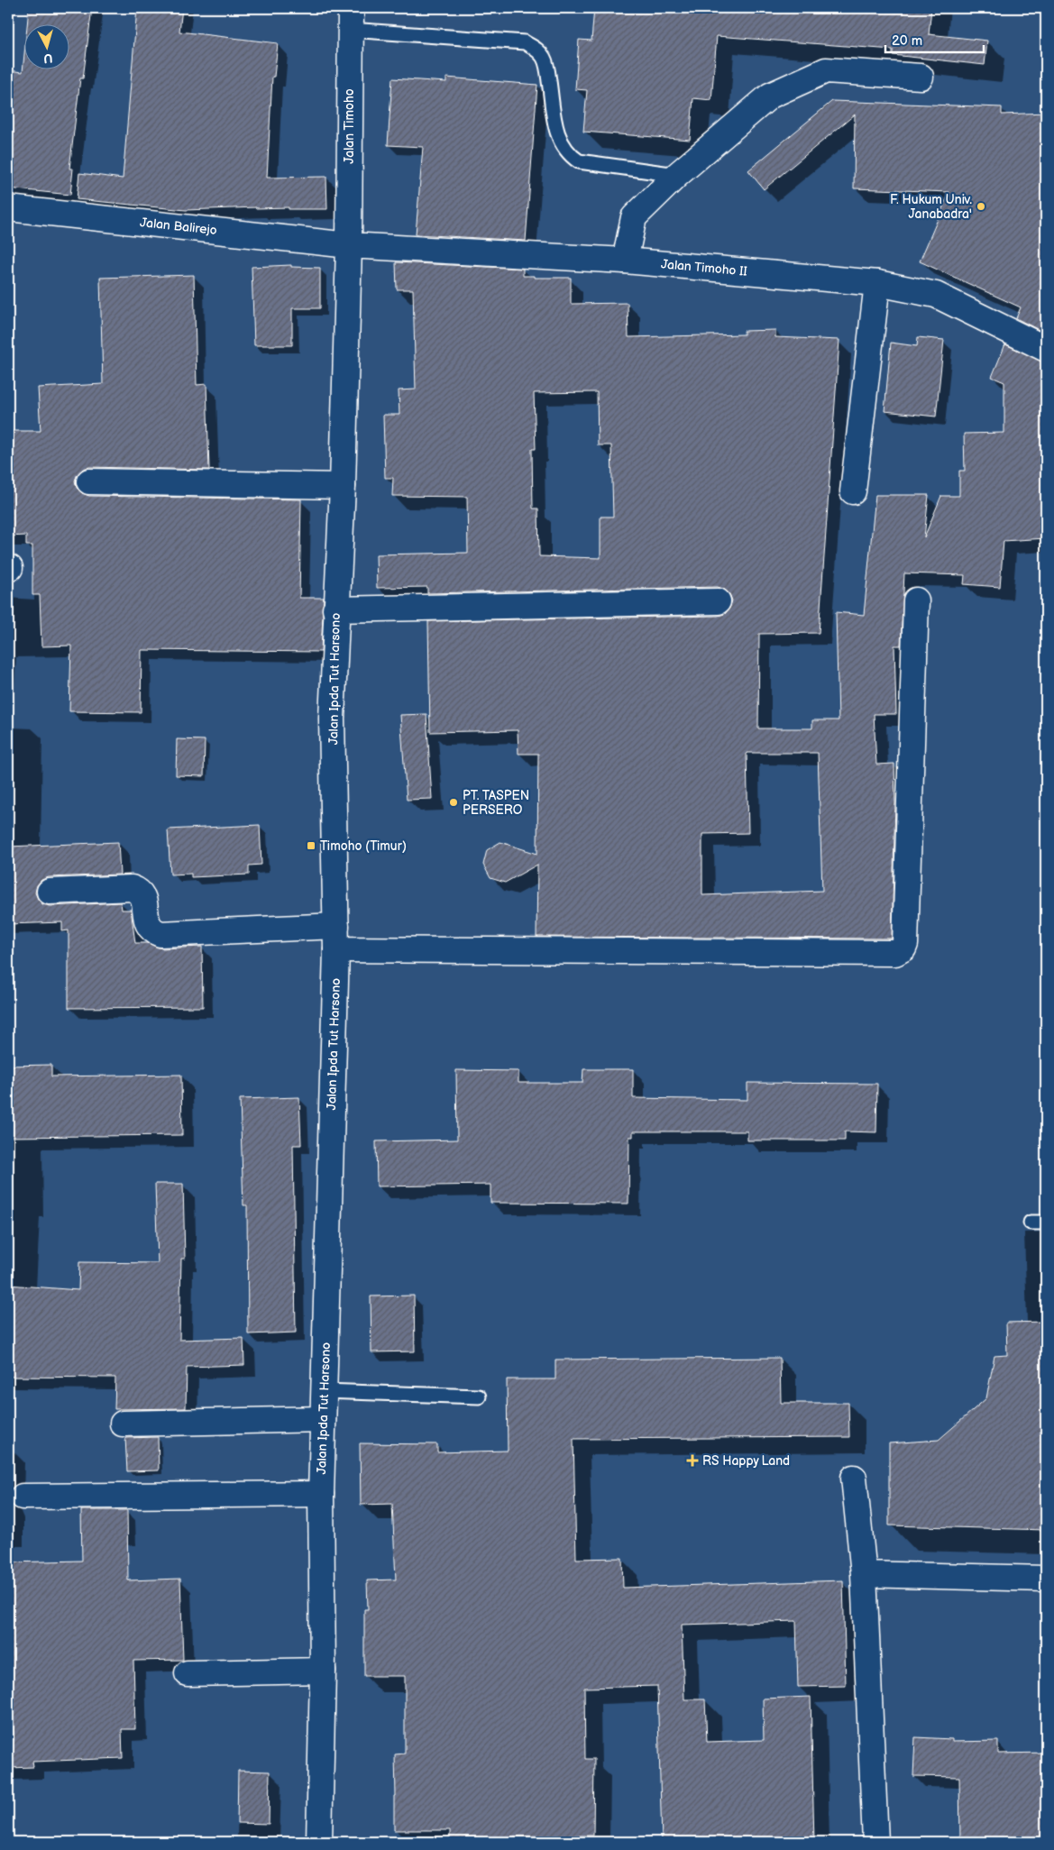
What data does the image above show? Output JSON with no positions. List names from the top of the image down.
{
  "streets": {
    "street": [
      "Jalan Timoho",
      "Jalan Balirejo",
      "Jalan Timoho II",
      "Jalan Ipda Tut Harsono"
    ]
  },
  "crossings": [
    ["Jalan Timoho", "Jalan Balirejo"],
    ["Jalan Timoho", "Jalan Timoho II"],
    ["Jalan Timoho", "Jalan Ipda Tut Harsono"],
    ["Jalan Balirejo", "Jalan Timoho II"],
    ["Jalan Balirejo", "Jalan Ipda Tut Harsono"],
    ["Jalan Timoho II", "Jalan Ipda Tut Harsono"]
  ],
  "places": {
    "other": ["F. Hukum Univ. Janabadra'", "PT. TASPEN PERSERO"],
    "transit": ["Timoho (Timur)"],
    "health": ["RS Happy Land"]
  },
  "scale_bar": "20 m",
  "north": "bottom"
}
